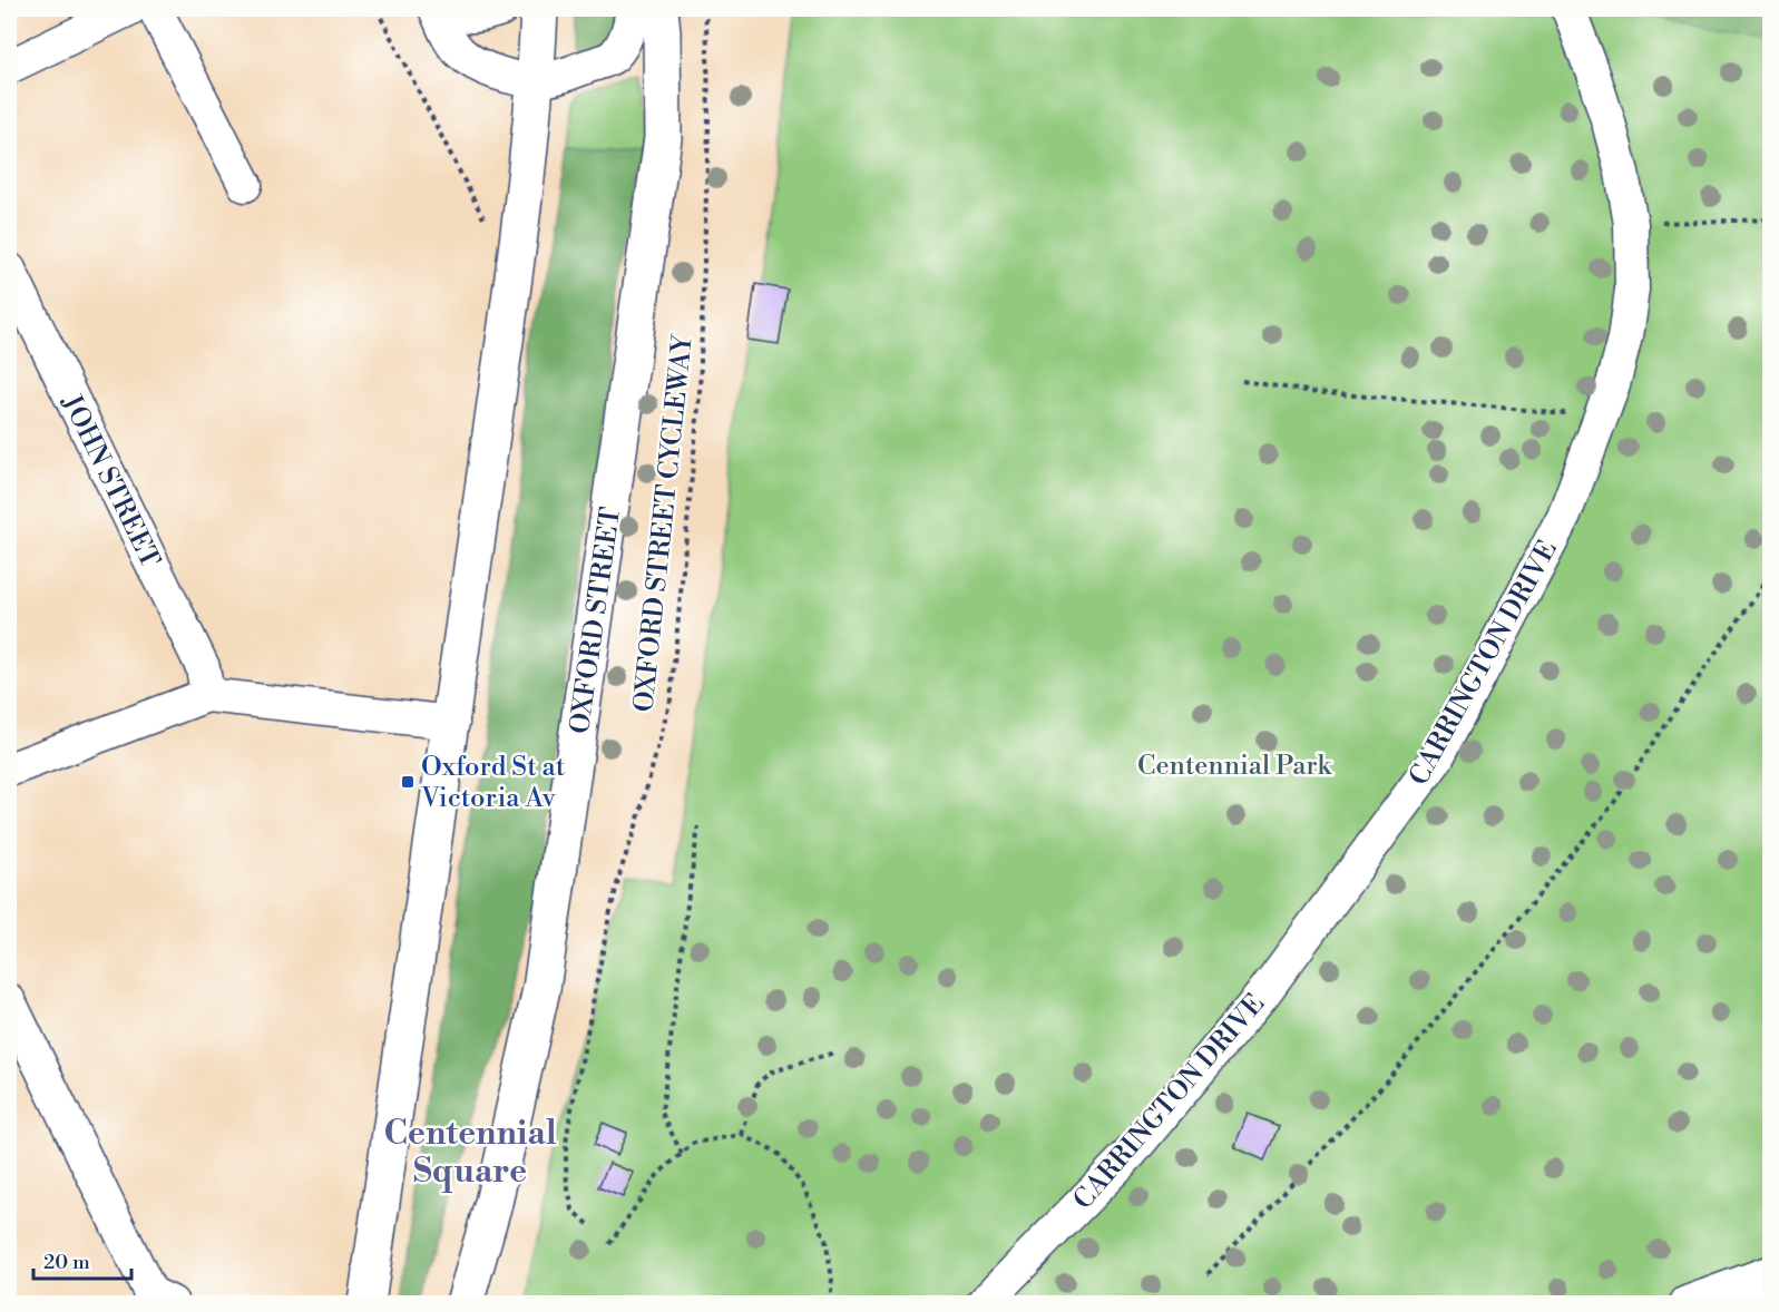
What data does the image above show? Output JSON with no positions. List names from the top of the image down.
{
  "streets": {
    "main road": ["OXFORD STREET"],
    "street": ["JOHN STREET", "CARRINGTON DRIVE"],
    "path": ["OXFORD STREET CYCLEWAY"]
  },
  "districts": ["Centennial Square"],
  "parks": ["Centennial Park"],
  "places": {
    "transit": ["Oxford St at Victoria Av"]
  },
  "scale_bar": "20 m"
}
